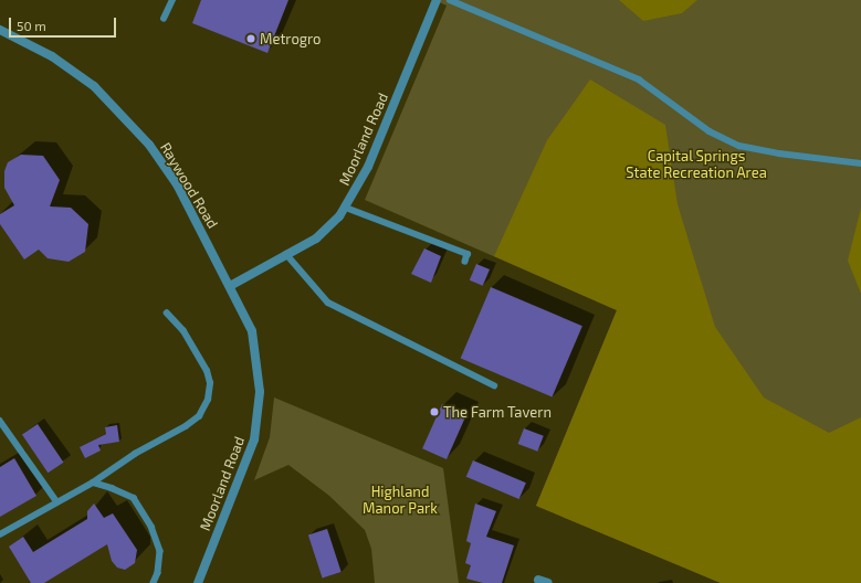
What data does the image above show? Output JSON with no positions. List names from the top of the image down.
{
  "streets": {
    "street": ["Moorland Road", "Raywood Road"]
  },
  "crossings": [
    ["Moorland Road", "Raywood Road"]
  ],
  "parks": ["Capital Springs State Recreation Area", "Highland Manor Park"],
  "places": ["Metrogro", "The Farm Tavern"],
  "scale_bar": "50 m"
}
